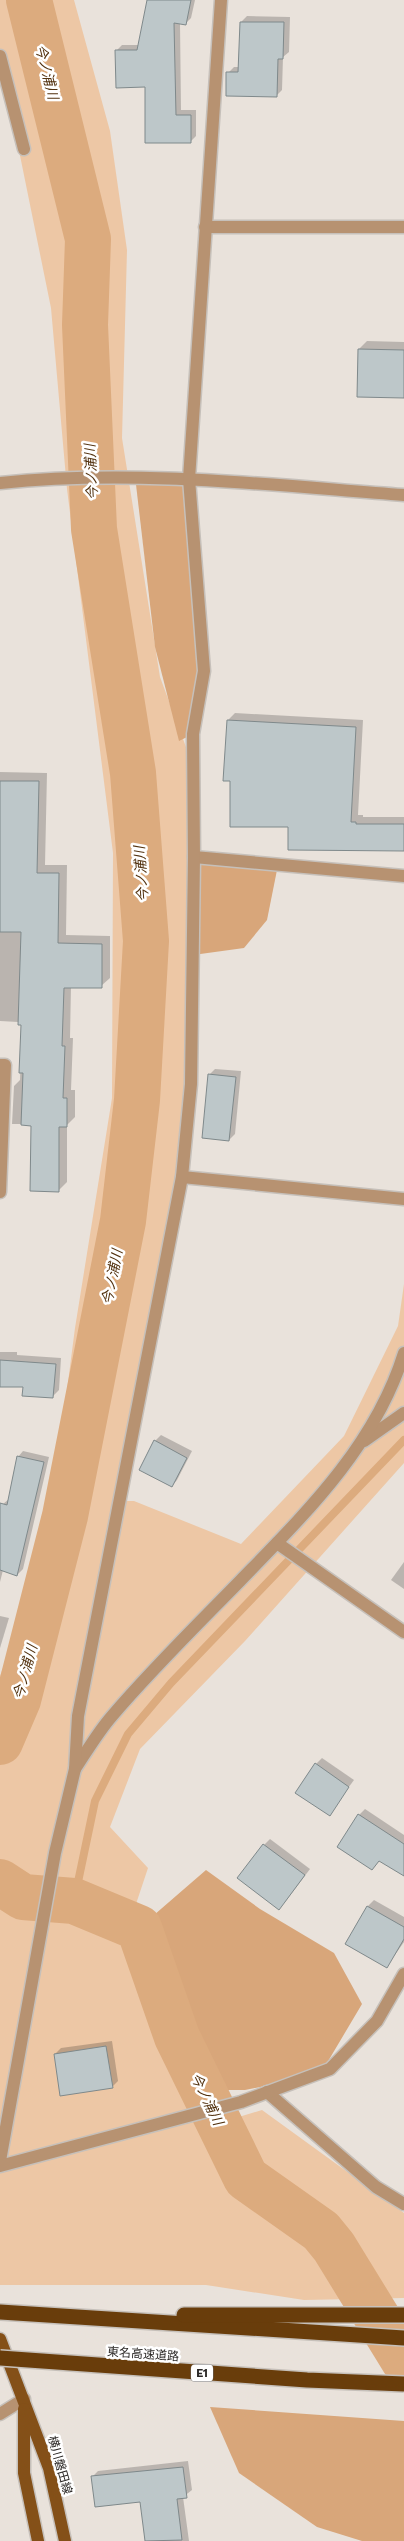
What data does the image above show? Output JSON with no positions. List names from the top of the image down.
{
  "streets": {
    "highway": ["東名高速道路", "E1"],
    "main road": ["横川磐田線"]
  },
  "water": ["今ノ浦川"]
}
